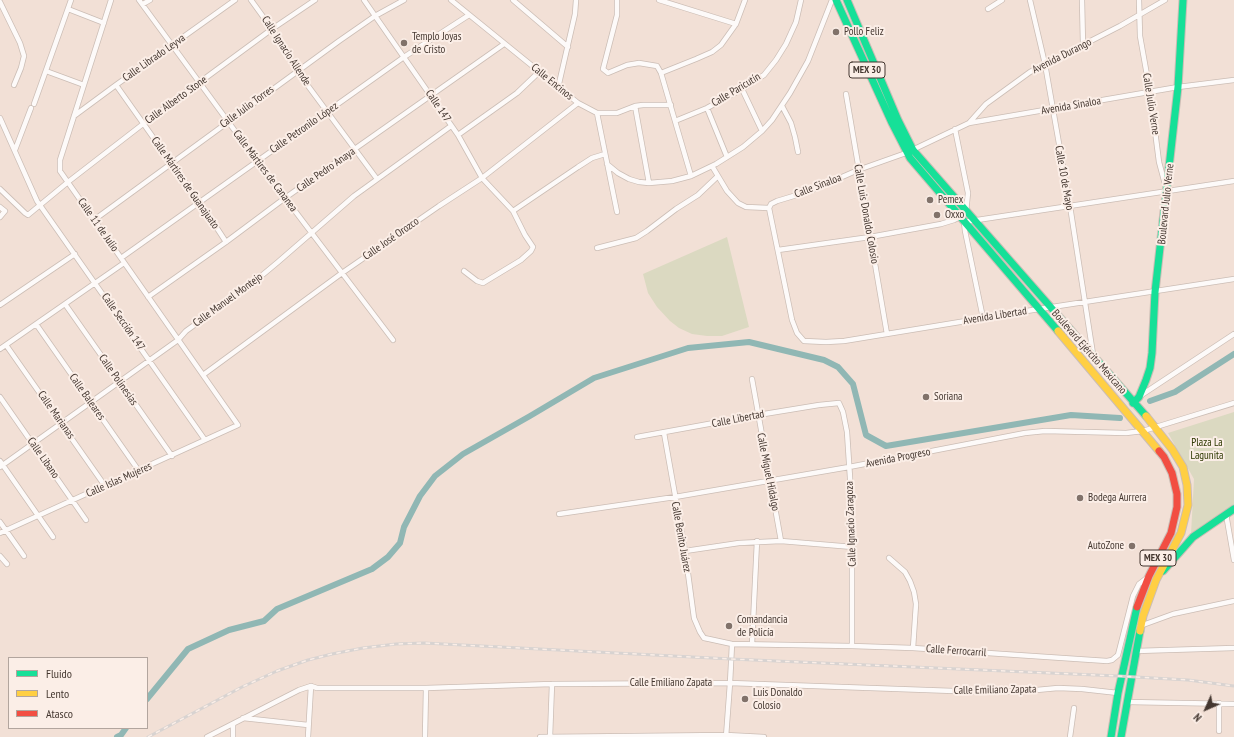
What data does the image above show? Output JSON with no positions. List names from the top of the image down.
{
  "streets": {
    "main road": ["MEX 30", "Boulevard Julio Verne", "Boulevard Ejército Mexicano"],
    "street": [
      "Calle Ignacio Allende",
      "Avenida Durango",
      "Calle Librado Leyva",
      "Calle Encinos",
      "Calle Paricutín",
      "Calle Alberto Stone",
      "Calle Julio Verne",
      "Calle 147",
      "Avenida Sinaloa",
      "Calle Julio Torres",
      "Calle Petronilo López",
      "Calle Pedro Anaya",
      "Calle Mártires de Cananea",
      "Calle 10 de Mayo",
      "Calle Mártires de Guanajuato",
      "Calle Sinaloa",
      "Calle Luis Donaldo Colosio",
      "Calle 11 de Julio",
      "Calle José Orozco",
      "Calle Manuel Montejo",
      "Avenida Libertad",
      "Calle Sección 147",
      "Calle Polinesias",
      "Calle Baleares",
      "Calle Marianas",
      "Calle Libertad",
      "Calle Libano",
      "Avenida Progreso",
      "Calle Miguel Hidalgo",
      "Calle Islas Mujeres",
      "Calle Ignacio Zaragoza",
      "Calle Benito Juárez",
      "Calle Ferrocarril",
      "Calle Emiliano Zapata"
    ]
  },
  "crossings": [
    ["Calle Ignacio Allende", "Calle Alberto Stone"],
    ["Calle Ignacio Allende", "Calle Julio Torres"],
    ["Calle Ignacio Allende", "Calle Petronilo López"],
    ["Calle Ignacio Allende", "Calle Pedro Anaya"],
    ["Calle Ignacio Allende", "Calle Manuel Montejo"],
    ["Avenida Durango", "Calle Julio Verne"],
    ["Avenida Durango", "Avenida Sinaloa"],
    ["Avenida Durango", "Calle 10 de Mayo"],
    ["Calle Librado Leyva", "Calle Mártires de Cananea"],
    ["Calle Librado Leyva", "Calle Mártires de Guanajuato"],
    ["Calle Librado Leyva", "Calle 11 de Julio"],
    ["Calle Encinos", "Calle Petronilo López"],
    ["Calle Encinos", "Calle Pedro Anaya"],
    ["Calle Encinos", "Calle José Orozco"],
    ["Calle Alberto Stone", "Calle Mártires de Cananea"],
    ["Calle Alberto Stone", "Calle Mártires de Guanajuato"],
    ["Calle Alberto Stone", "Calle 11 de Julio"],
    ["Calle Alberto Stone", "Calle Sección 147"],
    ["Calle Julio Verne", "Avenida Sinaloa"],
    ["Calle Julio Verne", "Boulevard Julio Verne"],
    ["Calle 147", "Calle Julio Torres"],
    ["Calle 147", "Calle Petronilo López"],
    ["Calle 147", "Calle Pedro Anaya"],
    ["Calle 147", "Calle José Orozco"],
    ["Calle 147", "Calle Manuel Montejo"],
    ["Avenida Sinaloa", "Calle 10 de Mayo"],
    ["Avenida Sinaloa", "Calle Sinaloa"],
    ["Avenida Sinaloa", "Boulevard Julio Verne"],
    ["Avenida Sinaloa", "Boulevard Ejército Mexicano"],
    ["Calle Julio Torres", "Calle Mártires de Cananea"],
    ["Calle Julio Torres", "Calle Mártires de Guanajuato"],
    ["Calle Julio Torres", "Calle 11 de Julio"],
    ["Calle Petronilo López", "Calle Mártires de Cananea"],
    ["Calle Petronilo López", "Calle Mártires de Guanajuato"],
    ["Calle Petronilo López", "Calle 11 de Julio"],
    ["Calle Petronilo López", "Calle Sección 147"],
    ["Calle Petronilo López", "Calle Polinesias"],
    ["Calle Petronilo López", "Calle Baleares"],
    ["Calle Petronilo López", "Calle Marianas"],
    ["Calle Pedro Anaya", "Calle Mártires de Cananea"],
    ["Calle Pedro Anaya", "Calle Mártires de Guanajuato"],
    ["Calle Pedro Anaya", "Calle 11 de Julio"],
    ["Calle Mártires de Cananea", "Calle José Orozco"],
    ["Calle Mártires de Cananea", "Calle Manuel Montejo"],
    ["Calle 10 de Mayo", "Avenida Libertad"],
    ["Calle 10 de Mayo", "Boulevard Ejército Mexicano"],
    ["Calle Sinaloa", "Calle Luis Donaldo Colosio"],
    ["Calle Sinaloa", "Boulevard Ejército Mexicano"],
    ["Boulevard Julio Verne", "Avenida Libertad"],
    ["Boulevard Julio Verne", "Boulevard Ejército Mexicano"],
    ["Calle Luis Donaldo Colosio", "Avenida Libertad"],
    ["Calle 11 de Julio", "Calle José Orozco"],
    ["Calle 11 de Julio", "Calle Manuel Montejo"],
    ["Calle 11 de Julio", "Calle Islas Mujeres"],
    ["Calle Manuel Montejo", "Calle Sección 147"],
    ["Calle Manuel Montejo", "Calle Polinesias"],
    ["Calle Manuel Montejo", "Calle Baleares"],
    ["Calle Manuel Montejo", "Calle Marianas"],
    ["Calle Manuel Montejo", "Calle Libano"],
    ["Avenida Libertad", "Boulevard Ejército Mexicano"],
    ["Calle Sección 147", "Calle Islas Mujeres"],
    ["Boulevard Ejército Mexicano", "Avenida Progreso"],
    ["Boulevard Ejército Mexicano", "Calle Ferrocarril"],
    ["Boulevard Ejército Mexicano", "Calle Emiliano Zapata"],
    ["Calle Polinesias", "Calle Islas Mujeres"],
    ["Calle Baleares", "Calle Islas Mujeres"],
    ["Calle Marianas", "Calle Islas Mujeres"],
    ["Calle Libertad", "Calle Miguel Hidalgo"],
    ["Calle Libertad", "Calle Ignacio Zaragoza"],
    ["Calle Libertad", "Calle Benito Juárez"],
    ["Calle Libano", "Calle Islas Mujeres"],
    ["Avenida Progreso", "Calle Miguel Hidalgo"],
    ["Avenida Progreso", "Calle Ignacio Zaragoza"],
    ["Avenida Progreso", "Calle Benito Juárez"],
    ["Calle Ignacio Zaragoza", "Calle Ferrocarril"],
    ["Calle Benito Juárez", "Calle Ferrocarril"]
  ],
  "parks": ["Plaza La Lagunita"],
  "places": [
    "Pollo Feliz",
    "Templo Joyas de Cristo",
    "Pemex",
    "Oxxo",
    "Soriana",
    "Bodega Aurrera",
    "AutoZone",
    "Comandancia de Policía",
    "Luis Donaldo Colosio"
  ],
  "legend": ["Fluido", "Lento", "Atasco"],
  "north": "bottom left"
}
